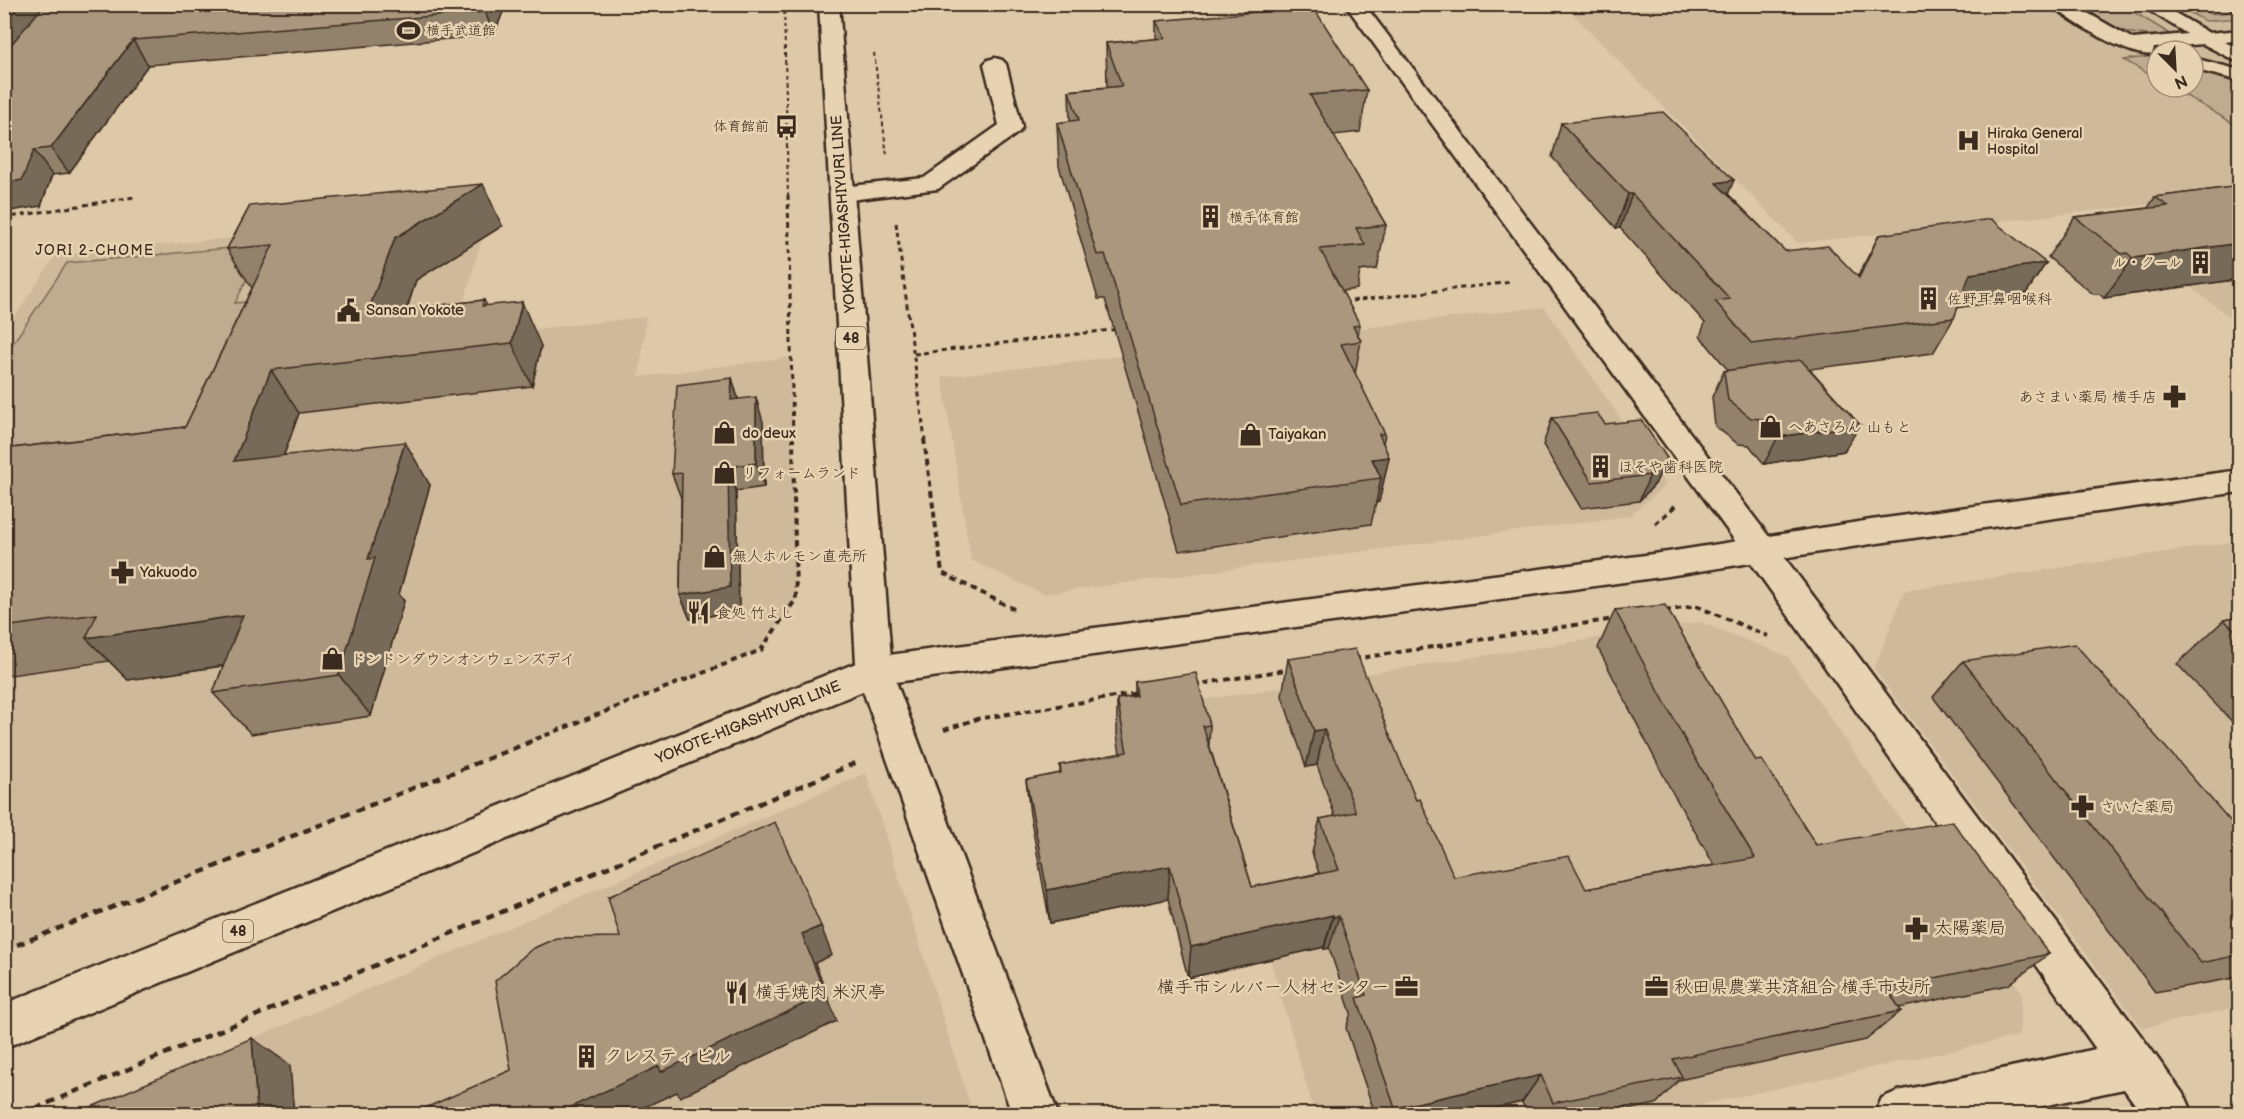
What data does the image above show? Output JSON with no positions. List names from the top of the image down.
{
  "streets": {
    "street": ["YOKOTE-HIGASHIYURI LINE", "48"]
  },
  "districts": ["JORI 2-CHOME"],
  "places": {
    "sports": ["横手武道館"],
    "bus stop": ["体育館前"],
    "hospital": ["Hiraka General Hospital"],
    "building": [
      "横手体育館",
      "ル・クール",
      "佐野耳鼻咽喉科",
      "ほそや歯科医院",
      "クレスティビル"
    ],
    "public building": ["Sansan Yokote"],
    "pharmacy": [
      "あさまい薬局 横手店",
      "Yakuodo",
      "さいた薬局",
      "太陽薬局"
    ],
    "shop": [
      "へあさろん 山もと",
      "do deux",
      "Taiyakan",
      "リフォームランド",
      "無人ホルモン直売所",
      "ドンドンダウンオンウェンズデイ"
    ],
    "restaurant": ["食処 竹よし", "横手焼肉 米沢亭"],
    "office": ["横手市シルバー人材センター", "秋田県農業共済組合 横手市支所"]
  },
  "north": "bottom right"
}
